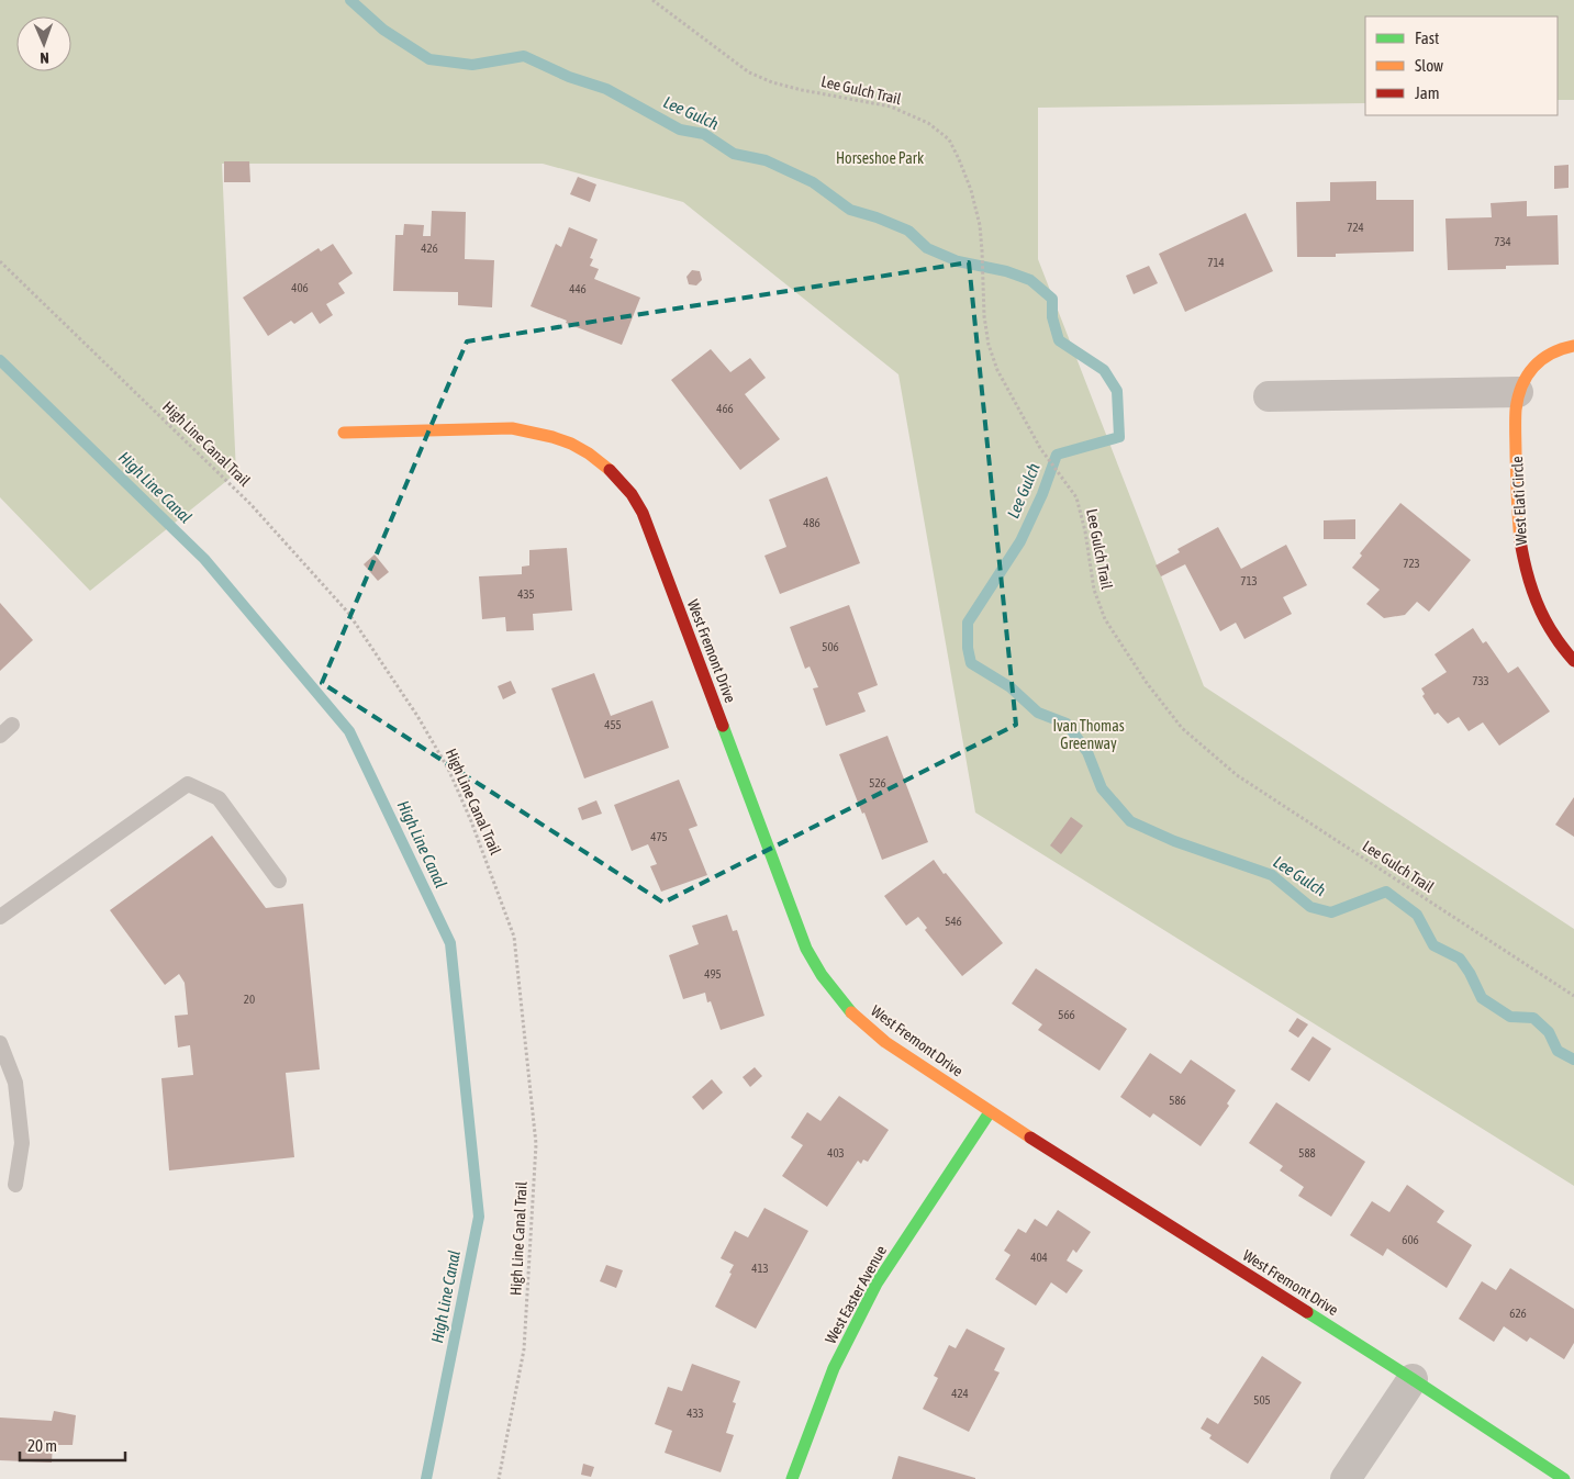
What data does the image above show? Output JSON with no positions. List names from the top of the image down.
{
  "streets": {
    "street": ["West Elati Circle", "West Fremont Drive", "West Easter Avenue"],
    "path": ["Lee Gulch Trail", "High Line Canal Trail"]
  },
  "crossings": [
    ["West Fremont Drive", "West Easter Avenue"]
  ],
  "water": ["Lee Gulch", "High Line Canal"],
  "parks": ["Horseshoe Park", "Ivan Thomas Greenway"],
  "house_numbers": [
    "724",
    "734",
    "426",
    "714",
    "406",
    "446",
    "466",
    "486",
    "723",
    "713",
    "435",
    "506",
    "733",
    "455",
    "526",
    "475",
    "546",
    "495",
    "20",
    "566",
    "586",
    "403",
    "588",
    "606",
    "404",
    "413",
    "626",
    "424",
    "505",
    "433"
  ],
  "legend": ["Fast", "Slow", "Jam"],
  "scale_bar": "20 m",
  "north": "bottom"
}
